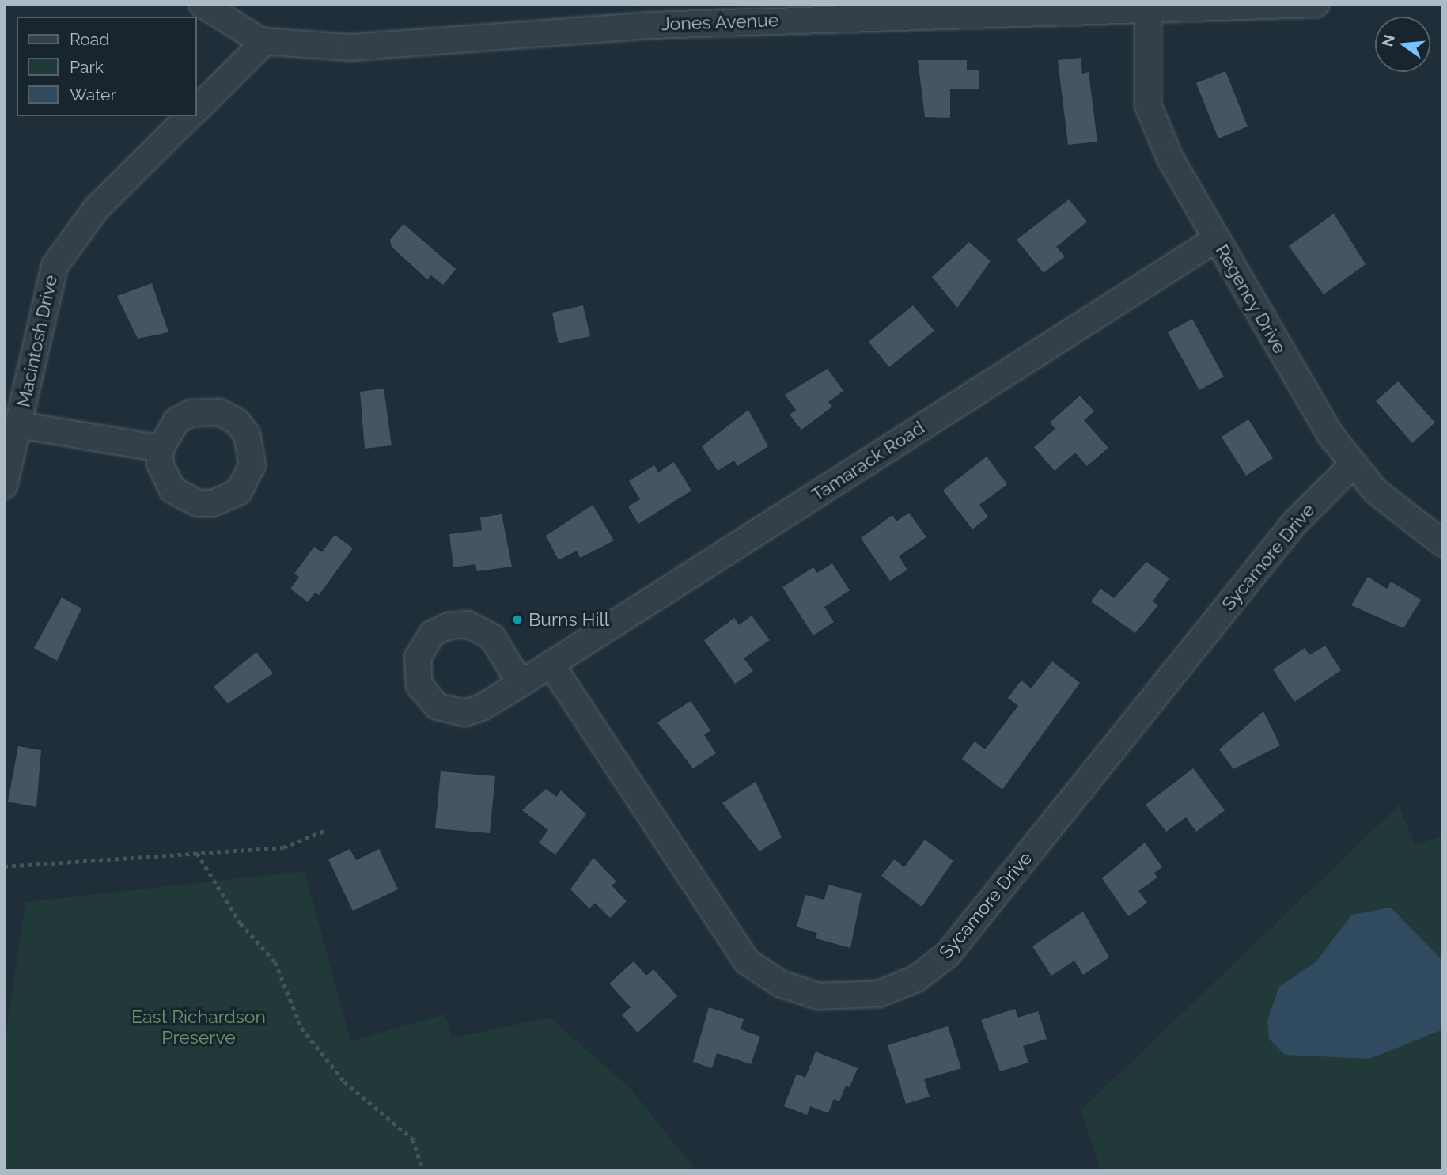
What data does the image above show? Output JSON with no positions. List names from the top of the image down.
{
  "streets": {
    "street": [
      "Jones Avenue",
      "Regency Drive",
      "Macintosh Drive",
      "Tamarack Road",
      "Sycamore Drive"
    ]
  },
  "crossings": [
    ["Jones Avenue", "Regency Drive"],
    ["Regency Drive", "Tamarack Road"],
    ["Regency Drive", "Sycamore Drive"],
    ["Tamarack Road", "Sycamore Drive"]
  ],
  "parks": ["East Richardson Preserve"],
  "places": ["Burns Hill"],
  "legend": ["Road", "Park", "Water"],
  "north": "left"
}
